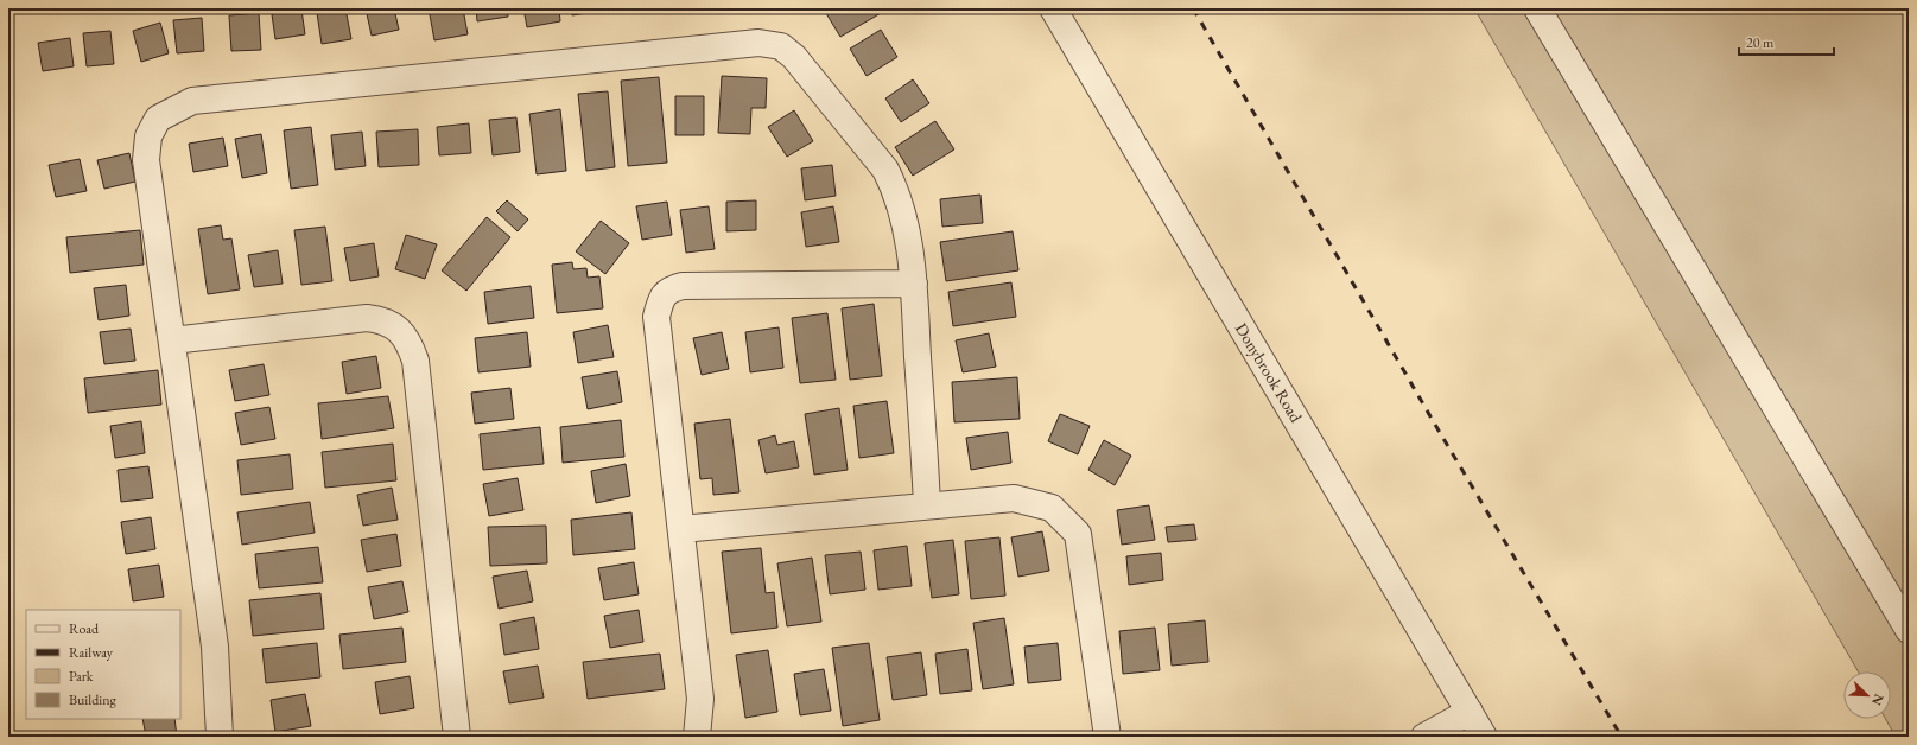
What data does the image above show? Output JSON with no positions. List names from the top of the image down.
{
  "streets": {
    "street": ["Donybrook Road"]
  },
  "legend": [
    "Road",
    "Railway",
    "Park",
    "Building"
  ],
  "scale_bar": "20 m",
  "north": "bottom right"
}
